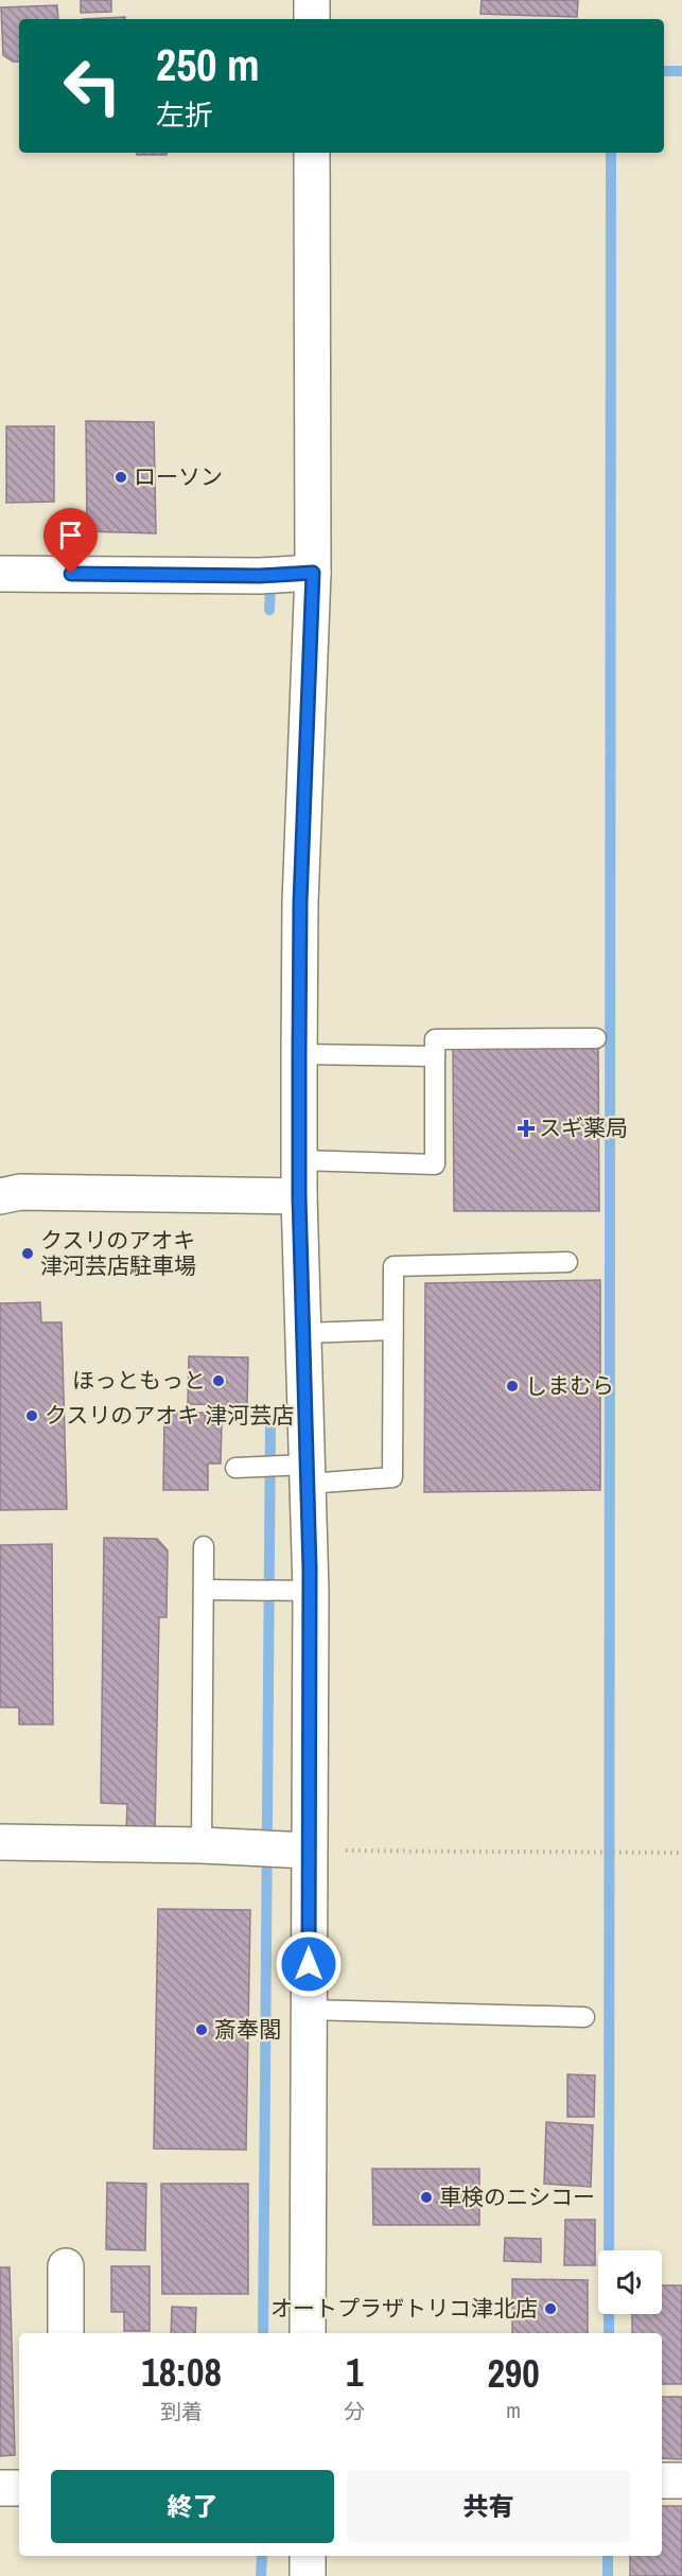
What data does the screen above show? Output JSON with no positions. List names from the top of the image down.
{
  "places": {
    "other": [
      "ローソン",
      "クスリのアオキ 津河芸店駐車場",
      "ほっともっと",
      "しまむら",
      "クスリのアオキ 津河芸店",
      "斎奉閣",
      "車検のニシコー",
      "オートプラザトリコ津北店"
    ],
    "health": ["スギ薬局"]
  },
  "page": {
    "turn": ["250 m", "左折"],
    "eta": [
      "18:08",
      "到着",
      "1",
      "分",
      "290",
      "m"
    ],
    "buttons": ["終了", "共有"]
  }
}
